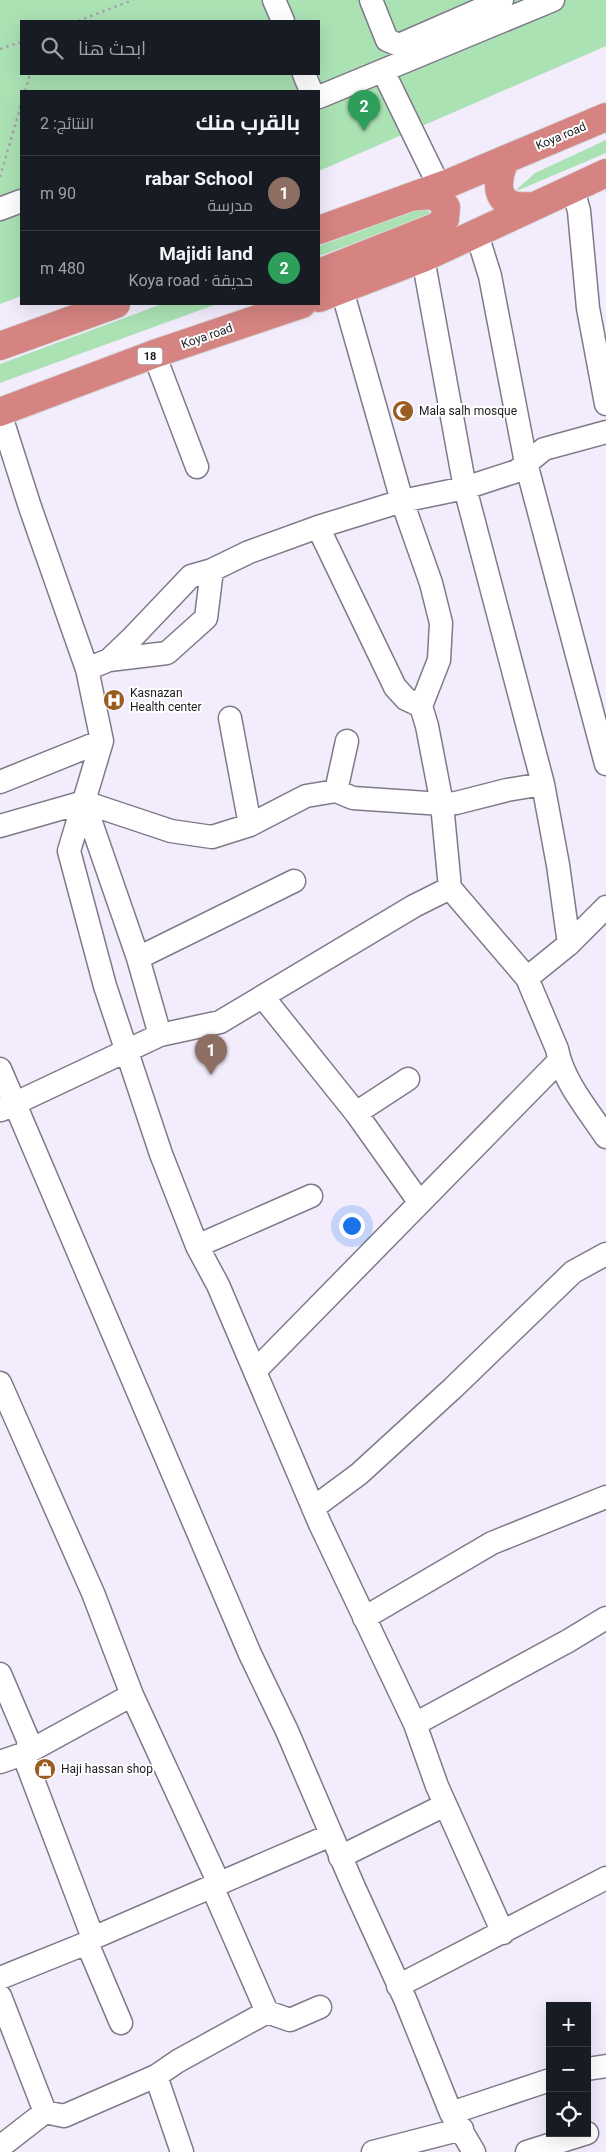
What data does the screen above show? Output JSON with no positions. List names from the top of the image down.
{
  "streets": {
    "highway": ["Koya road", "18"]
  },
  "places": {
    "mosque": ["Mala salh mosque"],
    "hospital": ["Kasnazan Health center"],
    "shop": ["Haji hassan shop"]
  },
  "page": {
    "search": "ابحث هنا",
    "pins": ["2", "1"],
    "heading": ["بالقرب منك", "النتائج: 2"],
    "list": [
      {
        "mark": "1",
        "name": "rabar School",
        "note": "مدرسة",
        "value": "90 m"
      },
      {
        "mark": "2",
        "name": "Majidi land",
        "note": "حديقة · Koya road",
        "value": "480 m"
      }
    ],
    "map_buttons": ["+", "−"]
  }
}
